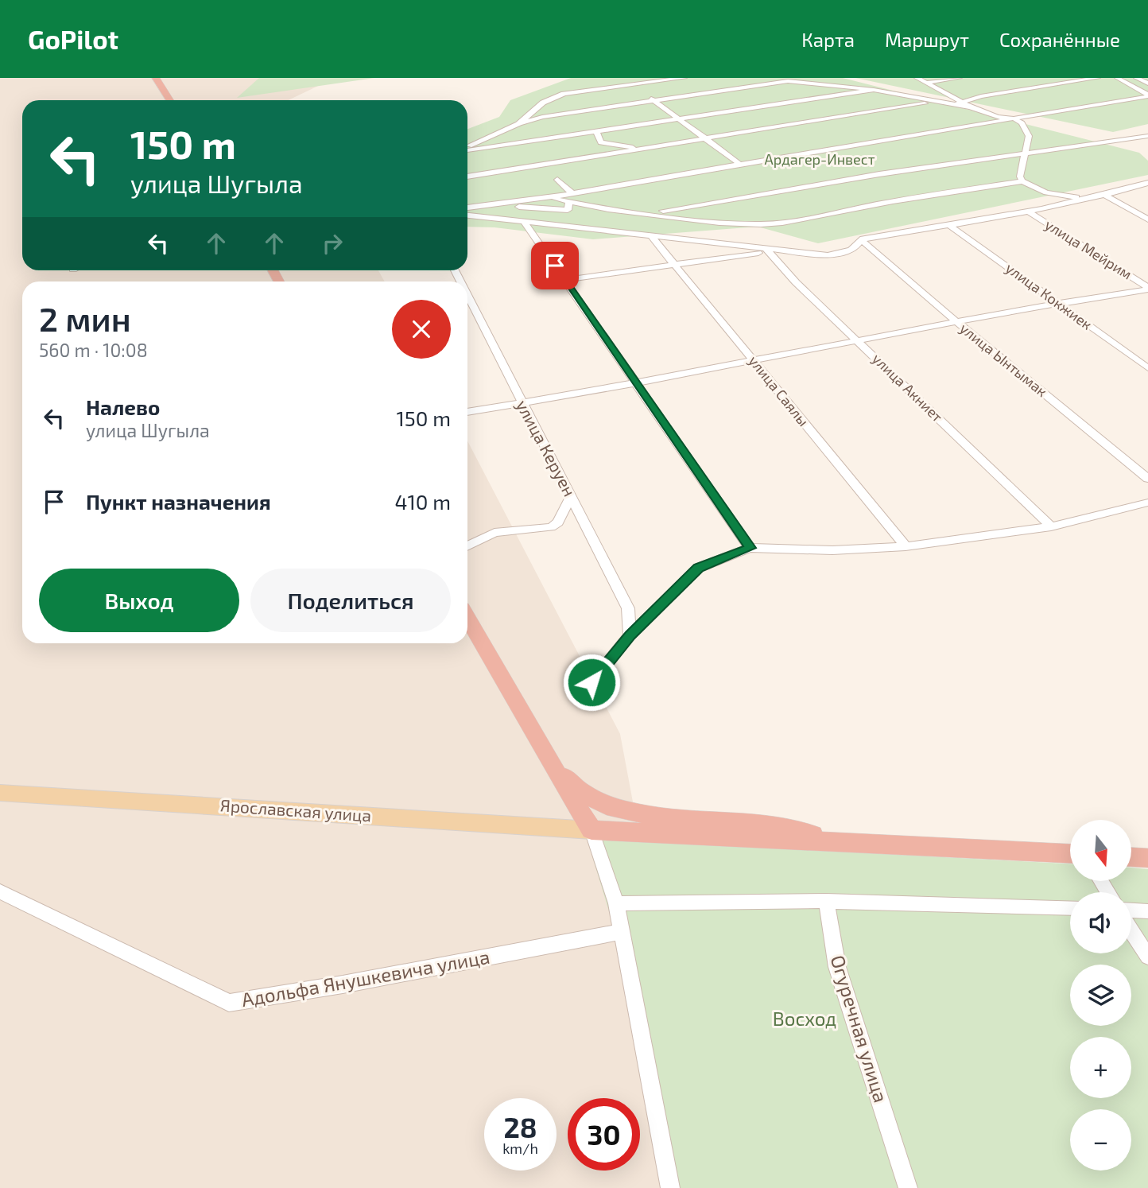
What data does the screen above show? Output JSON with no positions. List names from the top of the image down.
{
  "streets": {
    "main road": ["Ярославская улица"],
    "street": [
      "улица Мейрим",
      "улица Кокжиек",
      "улица Ынтымак",
      "улица Акниет",
      "улица Саялы",
      "улица Керуен",
      "Адольфа Янушкевича улица",
      "Огуречная улица"
    ]
  },
  "parks": ["Ардагер-Инвест", "Восход"],
  "north": "bottom",
  "page": {
    "header": "GoPilot",
    "nav": ["Карта", "Маршрут", "Сохранённые"],
    "turn": ["150 m", "улица Шугыла"],
    "heading": ["2 мин", "560 m · 10:08"],
    "list": [
      {
        "name": "Налево",
        "note": "улица Шугыла",
        "value": "150 m"
      },
      {
        "name": "Пункт назначения",
        "value": "410 m"
      }
    ],
    "buttons": ["Выход", "Поделиться"],
    "map_buttons": ["+", "−"],
    "speed": "28 km/h",
    "limit": "30"
  }
}
